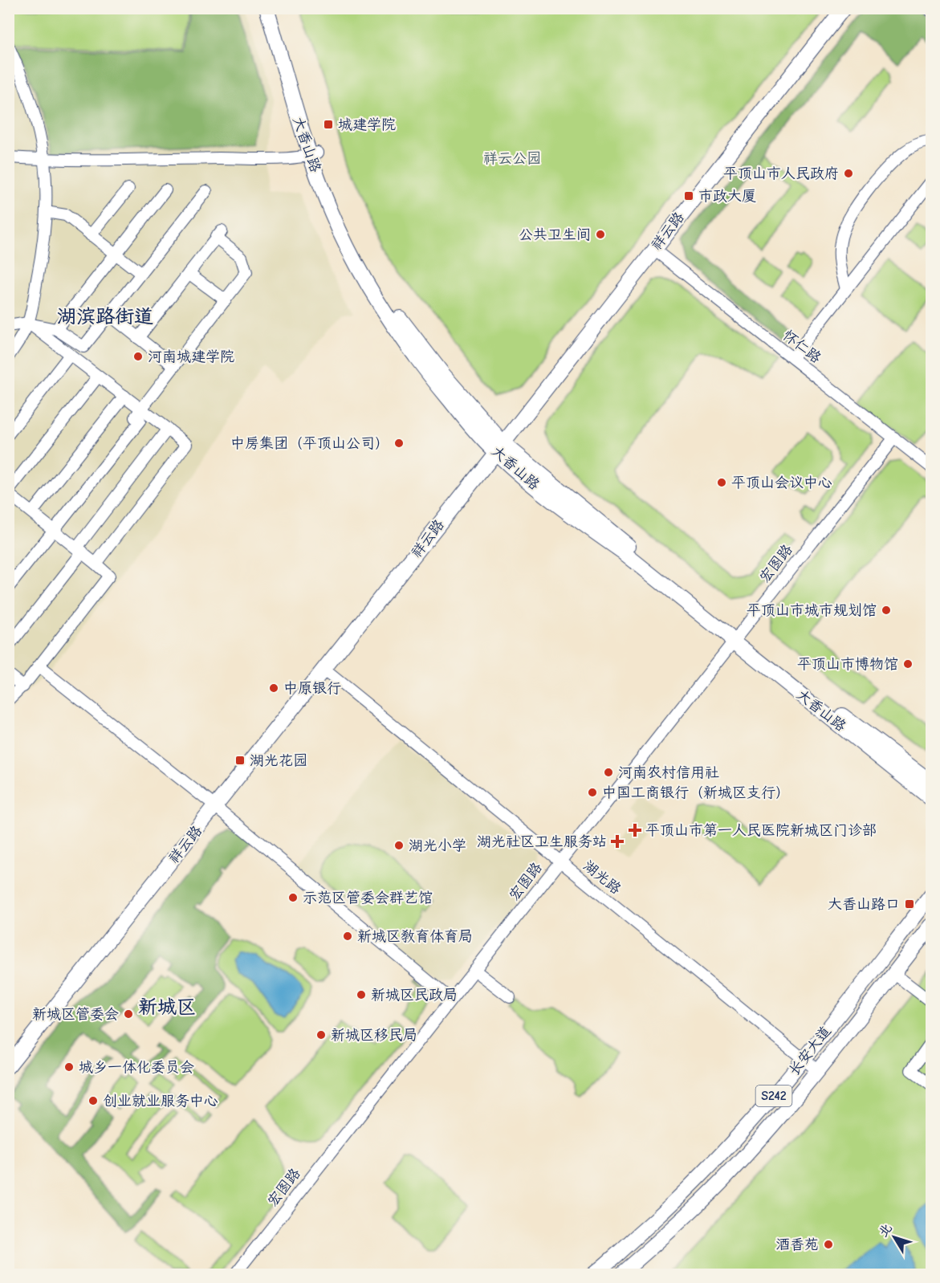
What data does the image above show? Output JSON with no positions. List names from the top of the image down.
{
  "streets": {
    "main road": [
      "大香山路",
      "祥云路",
      "长安大道",
      "S242"
    ],
    "street": ["怀仁路", "宏图路", "湖光路"]
  },
  "crossings": [
    ["大香山路", "祥云路"],
    ["大香山路", "宏图路"],
    ["祥云路", "怀仁路"],
    ["祥云路", "湖光路"],
    ["怀仁路", "宏图路"],
    ["宏图路", "湖光路"],
    ["湖光路", "长安大道"]
  ],
  "districts": ["湖滨路街道", "新城区"],
  "parks": ["祥云公园"],
  "places": {
    "transit": [
      "城建学院",
      "市政大厦",
      "湖光花园",
      "大香山路口"
    ],
    "other": [
      "平顶山市人民政府",
      "公共卫生间",
      "河南城建学院",
      "中房集团（平顶山公司）",
      "平顶山会议中心",
      "平顶山市城市规划馆",
      "平顶山市博物馆",
      "中原银行",
      "河南农村信用社",
      "中国工商银行（新城区支行）",
      "湖光小学",
      "示范区管委会群艺馆",
      "新城区教育体育局",
      "新城区民政局",
      "新城区管委会",
      "新城区移民局",
      "城乡一体化委员会",
      "创业就业服务中心",
      "酒香苑"
    ],
    "health": ["平顶山市第一人民医院新城区门诊部", "湖光社区卫生服务站"]
  },
  "north": "top left"
}
